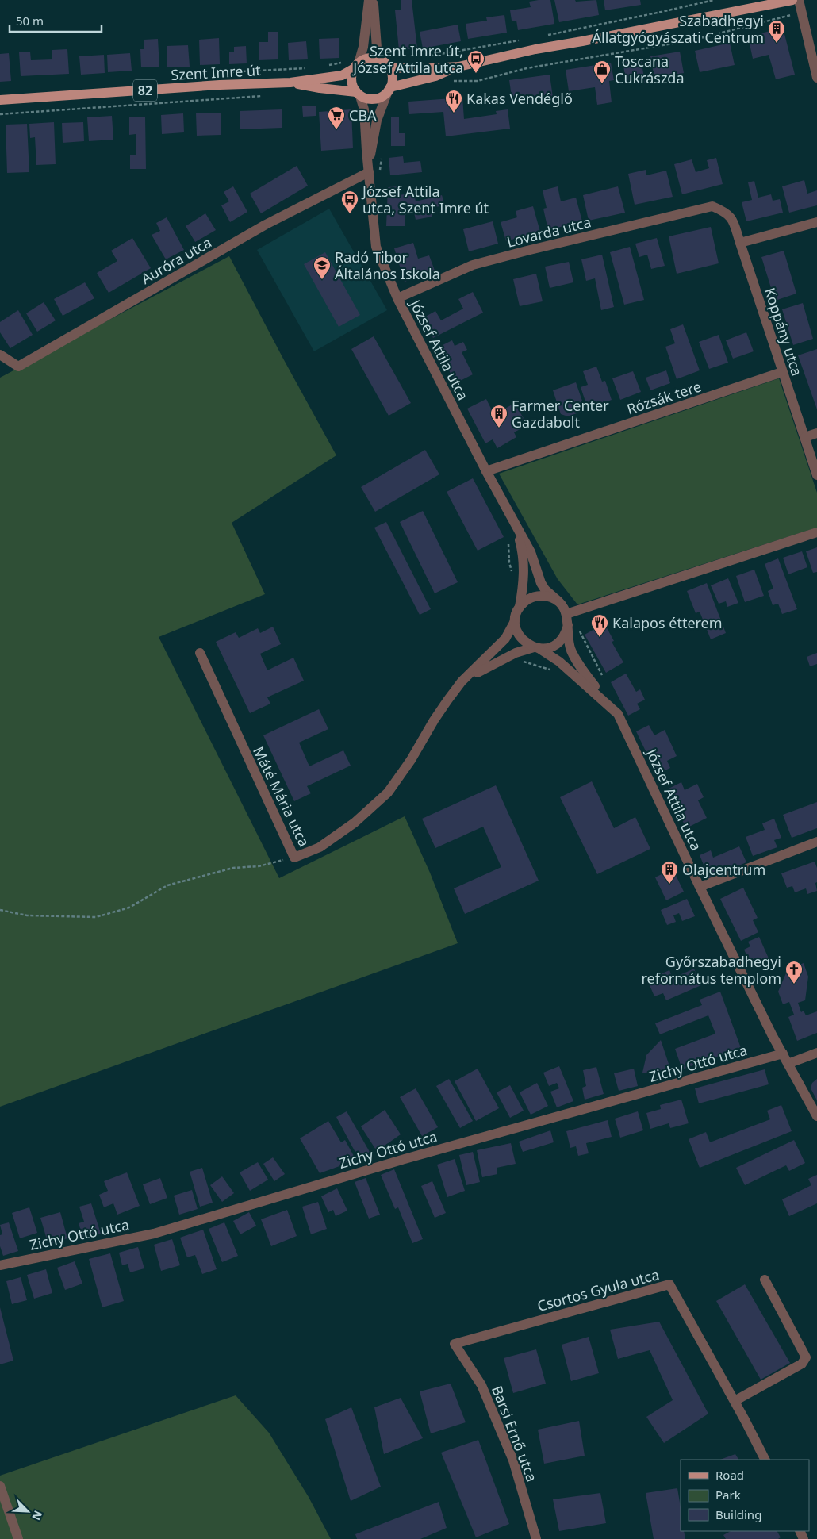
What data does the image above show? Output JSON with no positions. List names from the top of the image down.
{
  "streets": {
    "main road": ["Szent Imre út", "82"],
    "street": [
      "Lovarda utca",
      "Auróra utca",
      "Koppány utca",
      "József Attila utca",
      "Rózsák tere",
      "Máté Mária utca",
      "Zichy Ottó utca",
      "Csortos Gyula utca",
      "Barsi Ernő utca"
    ]
  },
  "crossings": [
    ["Szent Imre út", "82"],
    ["Szent Imre út", "József Attila utca"],
    ["82", "József Attila utca"],
    ["Lovarda utca", "Koppány utca"],
    ["Lovarda utca", "József Attila utca"],
    ["Auróra utca", "József Attila utca"],
    ["Koppány utca", "Rózsák tere"],
    ["József Attila utca", "Rózsák tere"],
    ["József Attila utca", "Máté Mária utca"],
    ["József Attila utca", "Zichy Ottó utca"],
    ["Csortos Gyula utca", "Barsi Ernő utca"]
  ],
  "places": {
    "building": ["Szabadhegyi Állatgyógyászati Centrum", "Farmer Center Gazdabolt", "Olajcentrum"],
    "bus stop": ["Szent Imre út, József Attila utca", "József Attila utca, Szent Imre út"],
    "shop": ["Toscana Cukrászda"],
    "restaurant": ["Kakas Vendéglő", "Kalapos étterem"],
    "supermarket": ["CBA"],
    "school or university": ["Radó Tibor Általános Iskola"],
    "church": ["Győrszabadhegyi református templom"]
  },
  "legend": ["Road", "Park", "Building"],
  "scale_bar": "50 m",
  "north": "bottom right"
}
